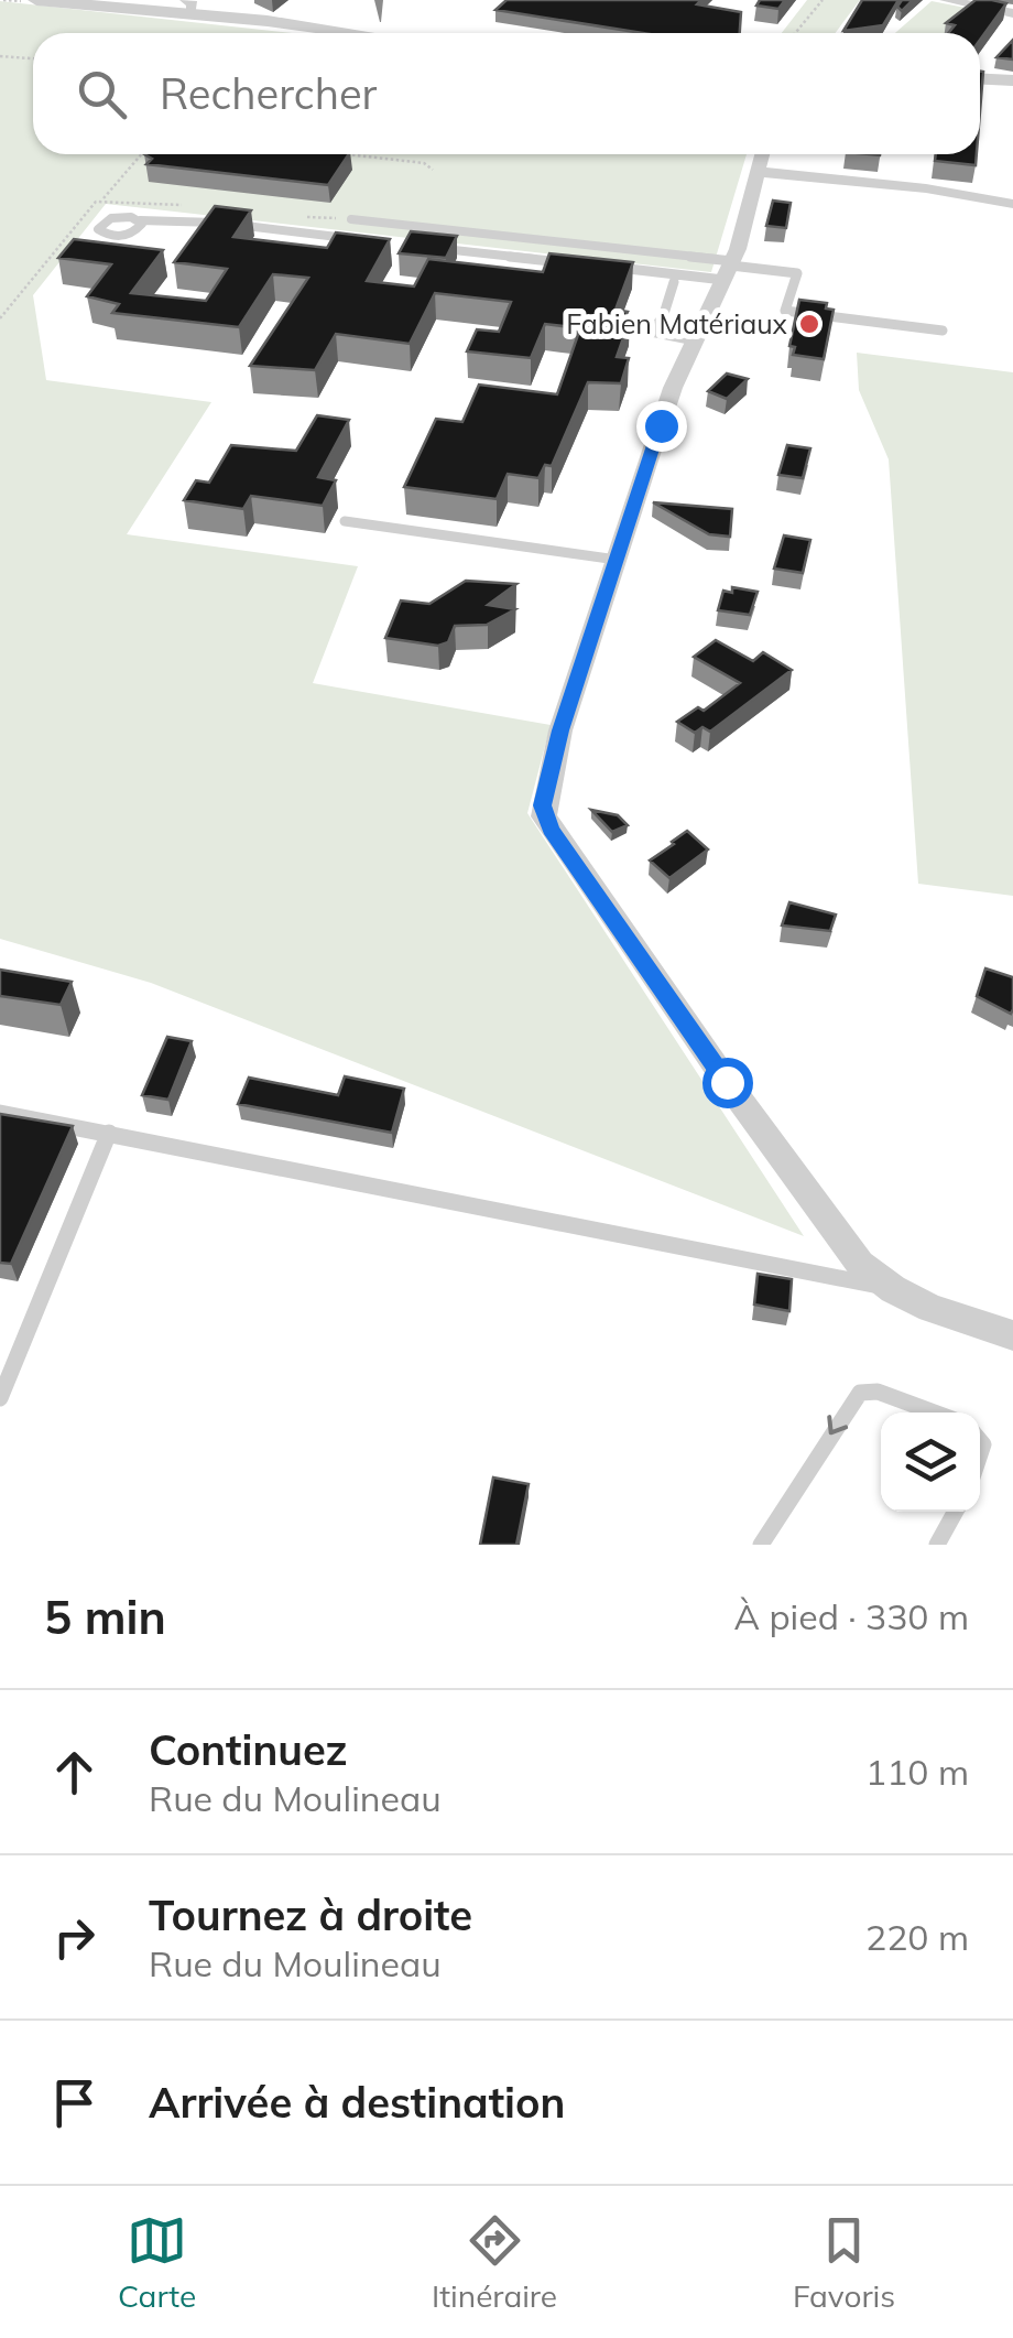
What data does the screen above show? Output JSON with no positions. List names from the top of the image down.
{
  "places": ["Fabien Matériaux"],
  "page": {
    "search": "Rechercher",
    "heading": ["5 min", "À pied · 330 m"],
    "list": [
      ["Continuez", "Rue du Moulineau", "110 m"],
      ["Tournez à droite", "Rue du Moulineau", "220 m"],
      "Arrivée à destination"
    ],
    "nav": ["Carte", "Itinéraire", "Favoris"]
  }
}
